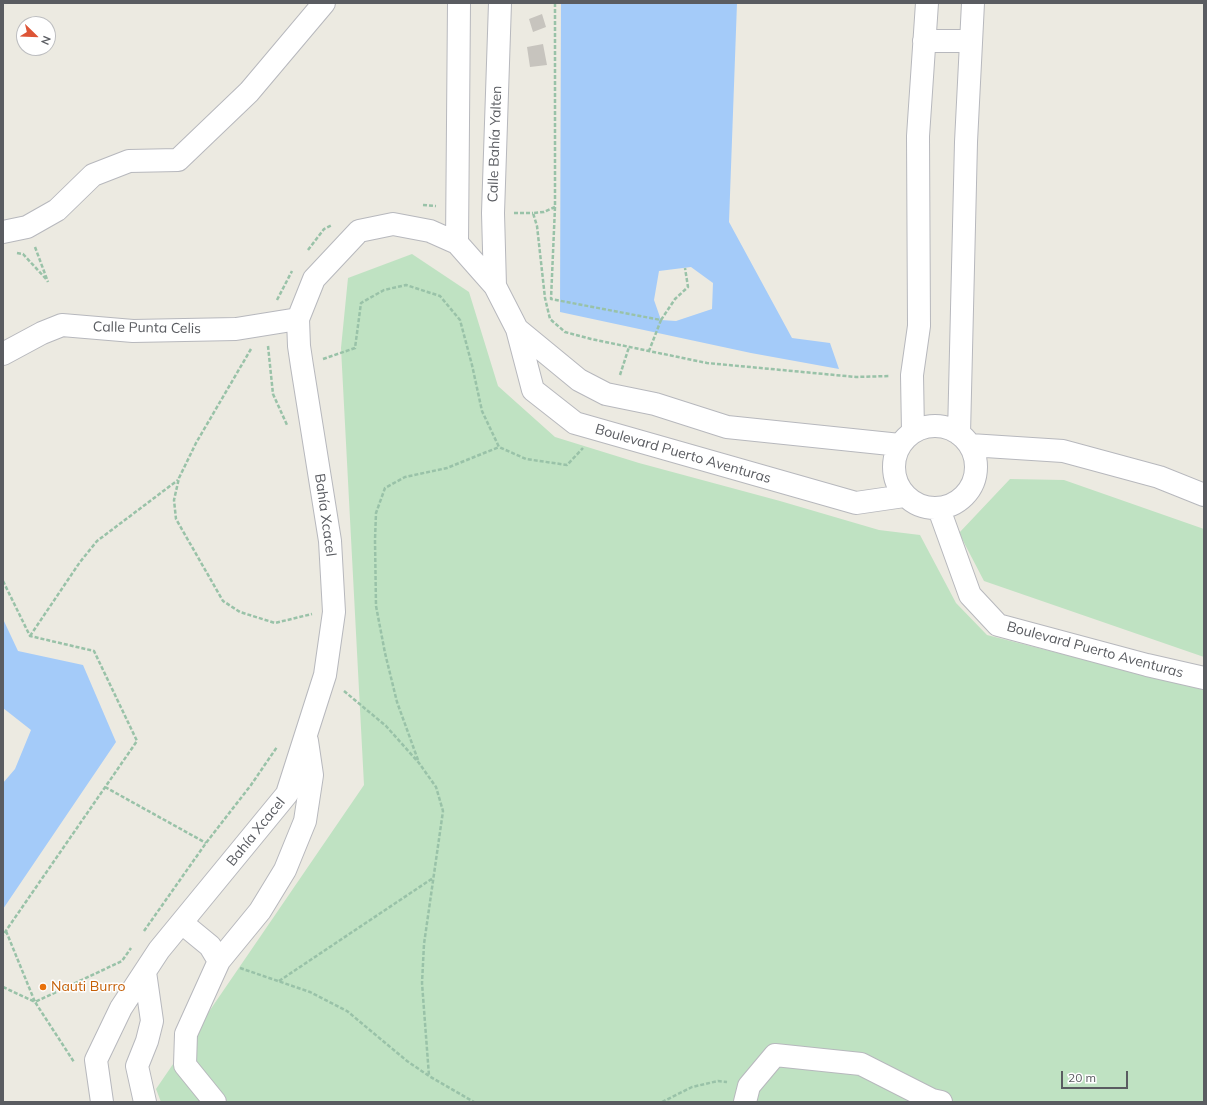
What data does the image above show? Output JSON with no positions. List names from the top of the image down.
{
  "streets": {
    "street": [
      "Calle Bahía Yalten",
      "Calle Punta Celis",
      "Boulevard Puerto Aventuras",
      "Bahía Xcacel"
    ]
  },
  "crossings": [
    ["Calle Bahía Yalten", "Bahía Xcacel"],
    ["Calle Punta Celis", "Bahía Xcacel"],
    ["Boulevard Puerto Aventuras", "Bahía Xcacel"]
  ],
  "places": ["Nauti Burro"],
  "scale_bar": "20 m",
  "north": "bottom right"
}
